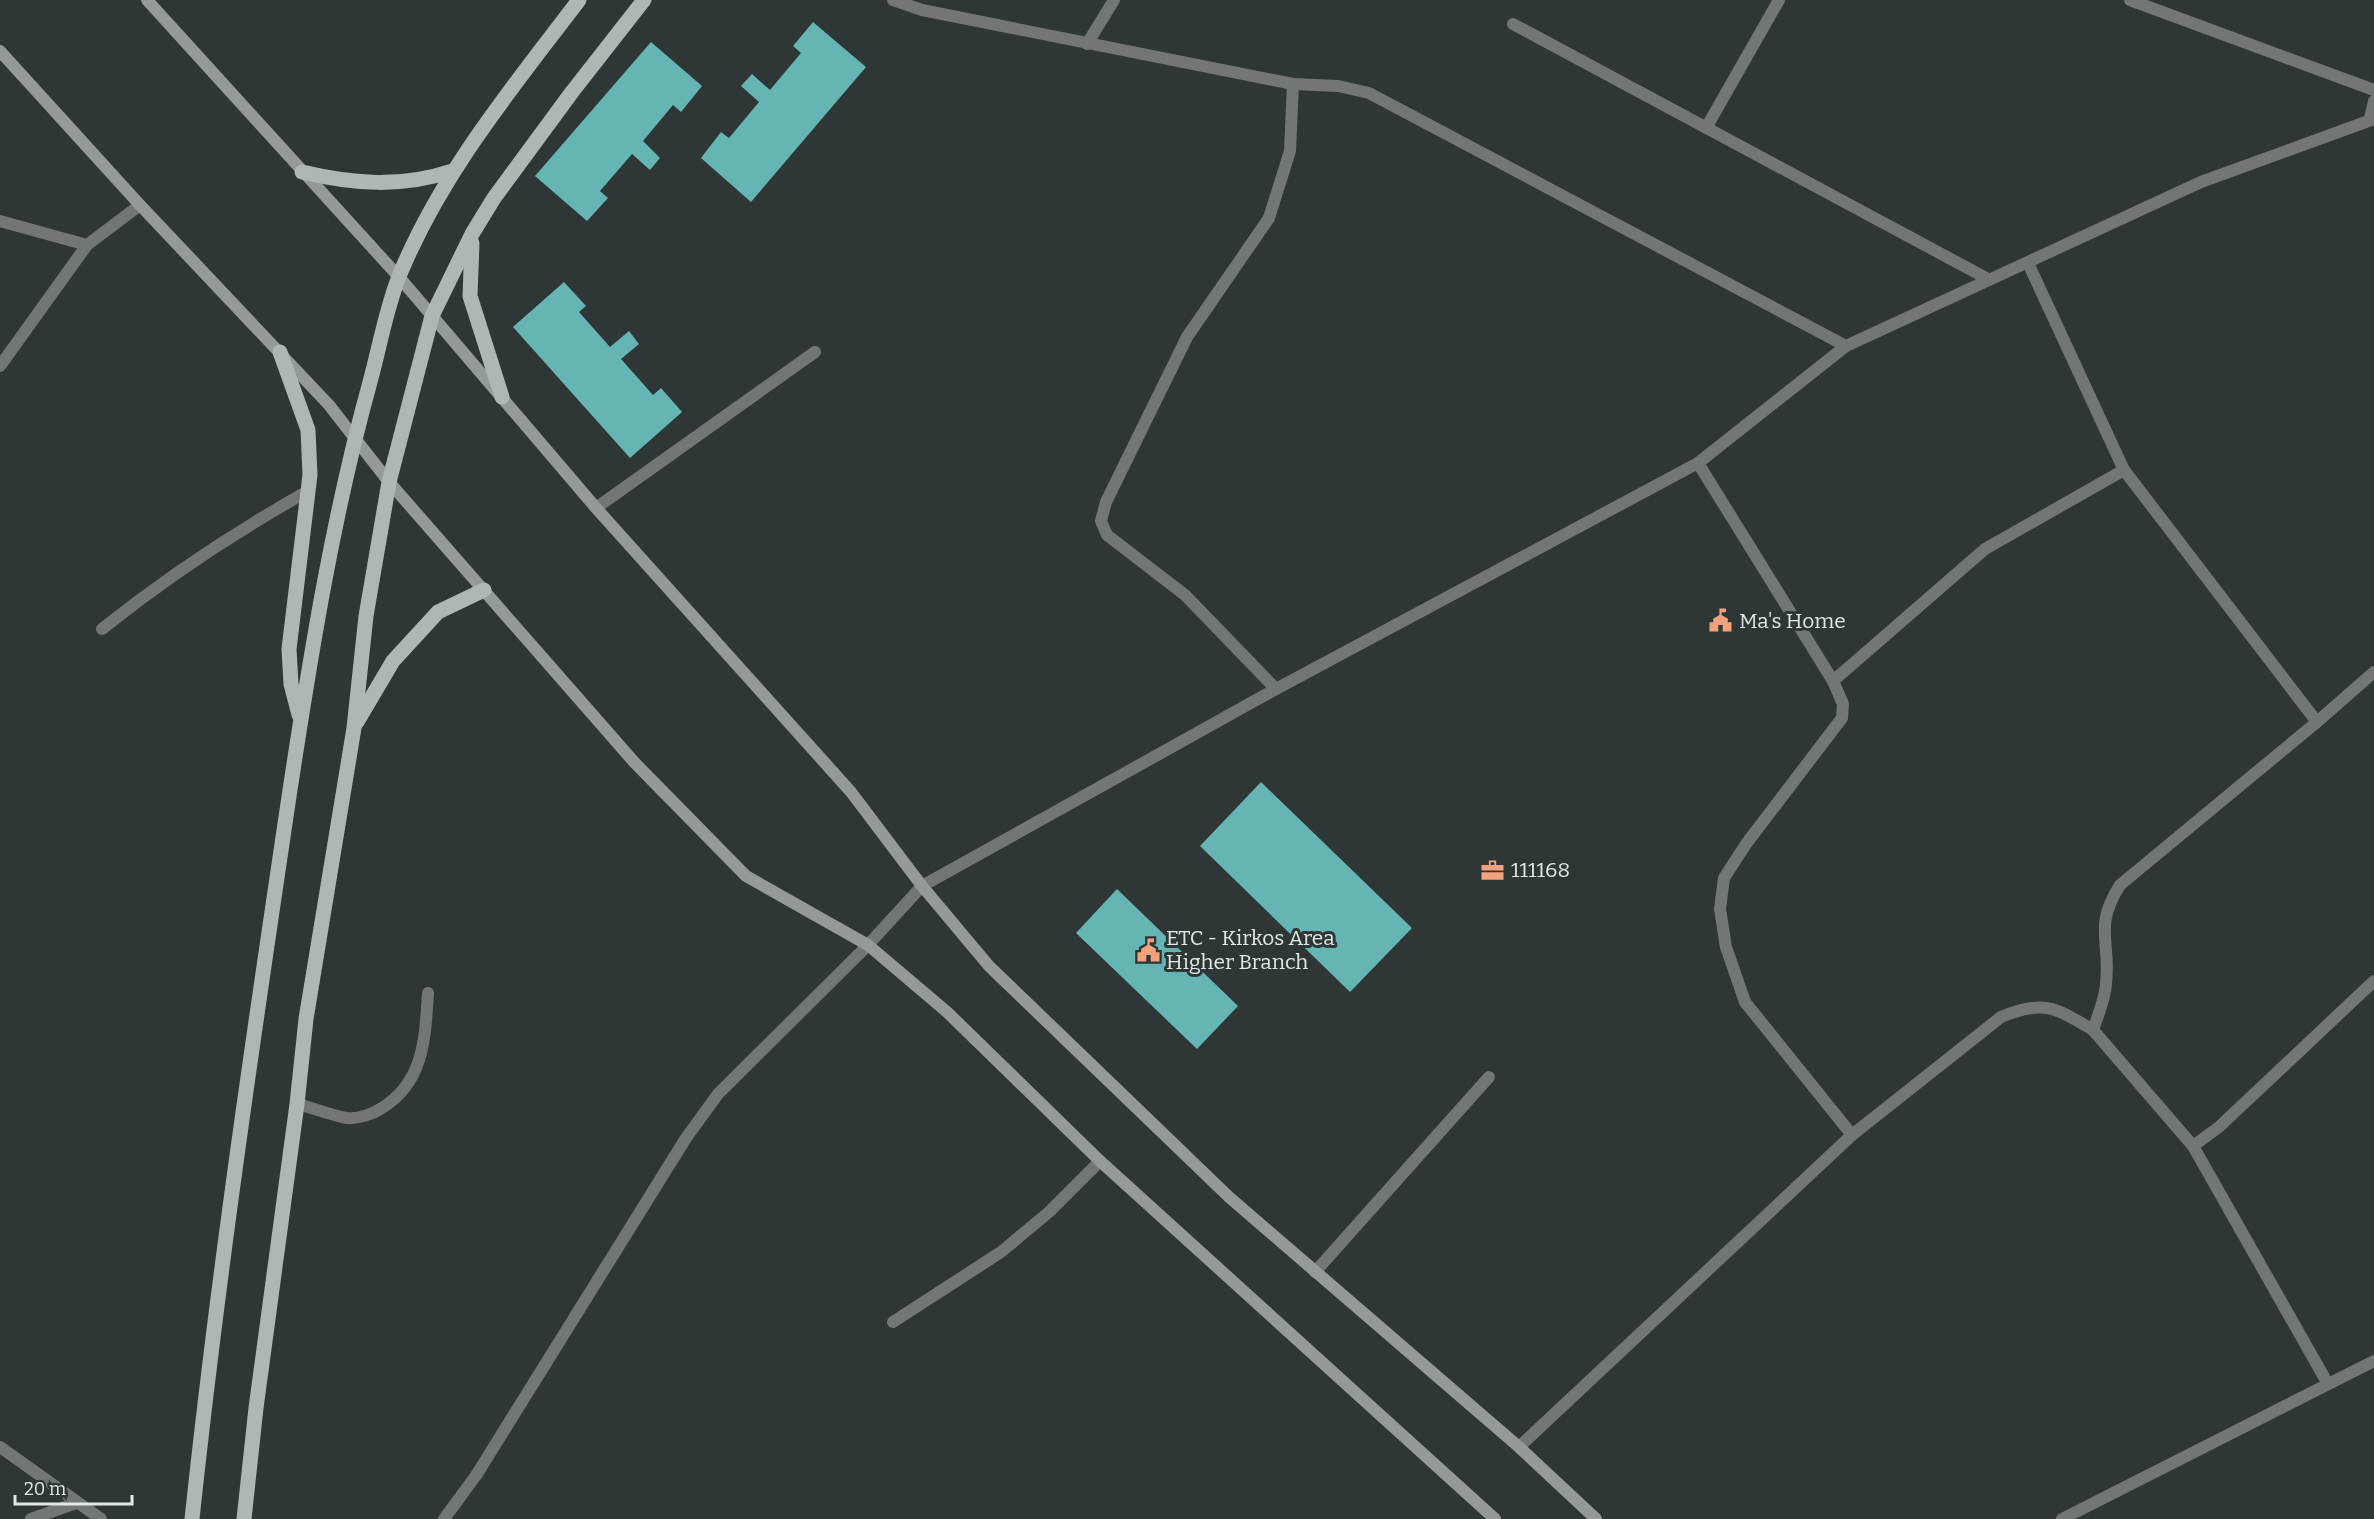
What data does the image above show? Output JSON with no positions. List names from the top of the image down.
{
  "places": {
    "public building": ["Ma's Home", "ETC - Kirkos Area Higher Branch"],
    "office": ["111168"]
  },
  "scale_bar": "20 m"
}
